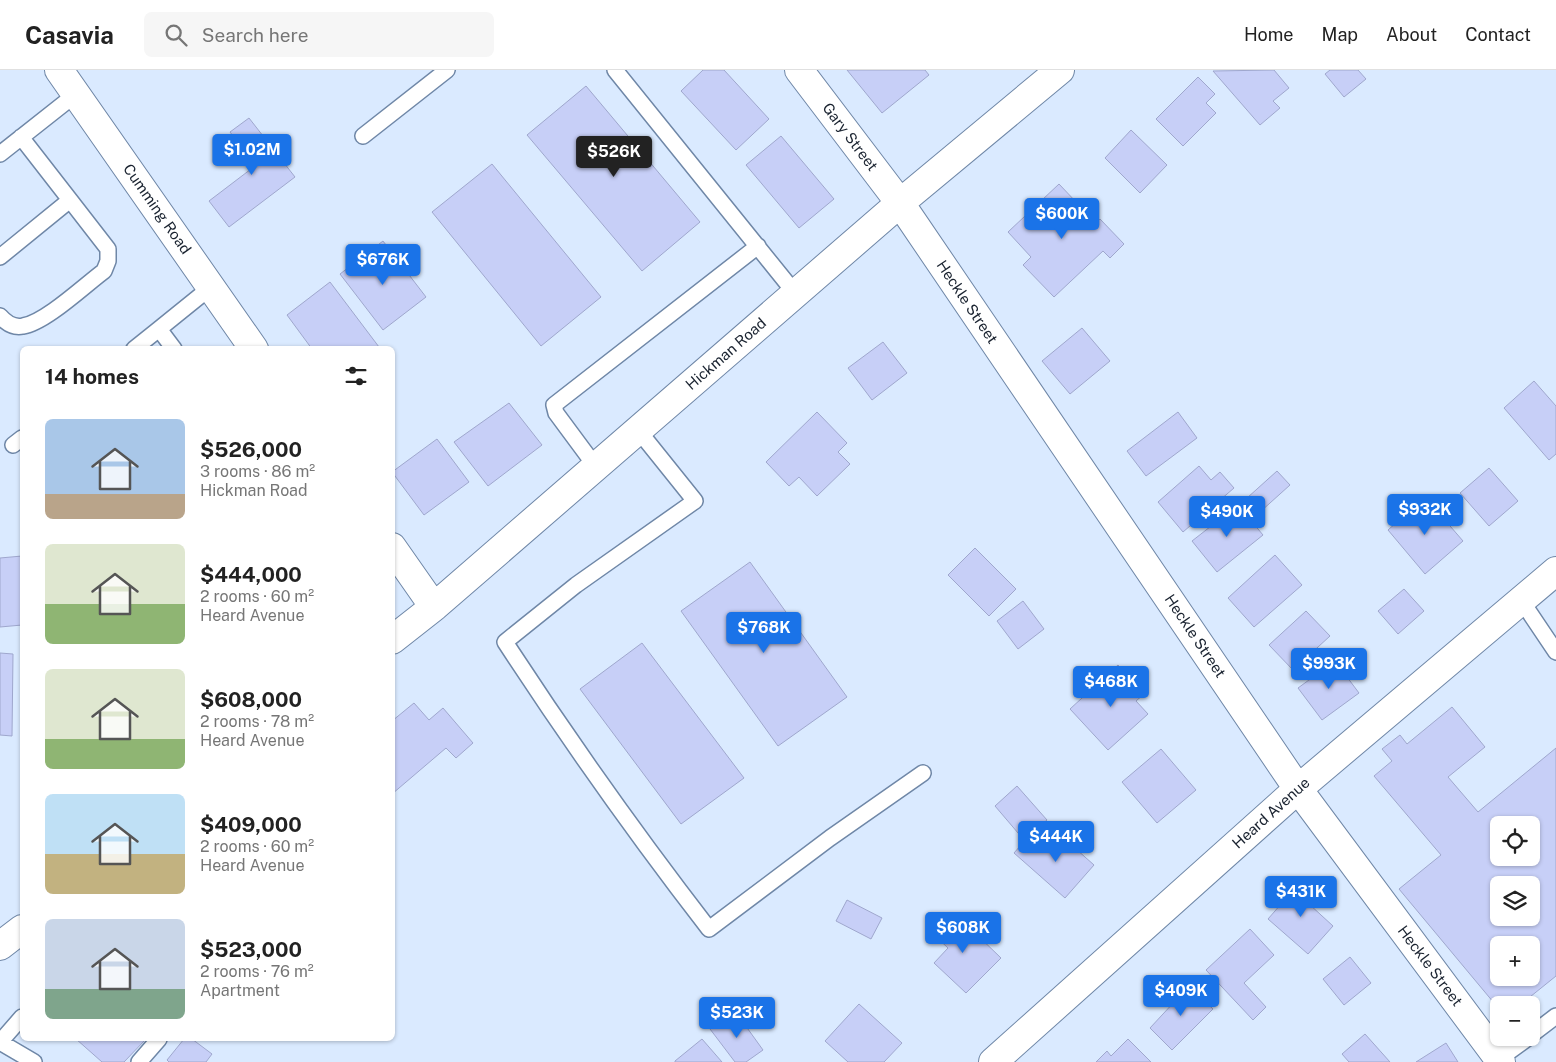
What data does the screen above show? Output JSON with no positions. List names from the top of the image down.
{
  "streets": {
    "street": [
      "Gary Street",
      "Cumming Road",
      "Heckle Street",
      "Hickman Road",
      "Heard Avenue"
    ]
  },
  "crossings": [
    ["Gary Street", "Heckle Street"],
    ["Gary Street", "Hickman Road"],
    ["Heckle Street", "Hickman Road"],
    ["Heckle Street", "Heard Avenue"]
  ],
  "page": {
    "header": "Casavia",
    "search": "Search here",
    "nav": [
      "Home",
      "Map",
      "About",
      "Contact"
    ],
    "price": [
      "$1.02M",
      "$526K",
      "$600K",
      "$676K",
      "$932K",
      "$490K",
      "$768K",
      "$993K",
      "$468K",
      "$444K",
      "$431K",
      "$608K",
      "$409K",
      "$523K"
    ],
    "heading": "14 homes",
    "list": [
      {
        "name": "$526,000",
        "note": "3 rooms · 86 m² · Hickman Road"
      },
      {
        "name": "$444,000",
        "note": "2 rooms · 60 m² · Heard Avenue"
      },
      {
        "name": "$608,000",
        "note": "2 rooms · 78 m² · Heard Avenue"
      },
      {
        "name": "$409,000",
        "note": "2 rooms · 60 m² · Heard Avenue"
      },
      {
        "name": "$523,000",
        "note": "2 rooms · 76 m² · Apartment"
      }
    ],
    "map_buttons": ["+", "−"]
  }
}
